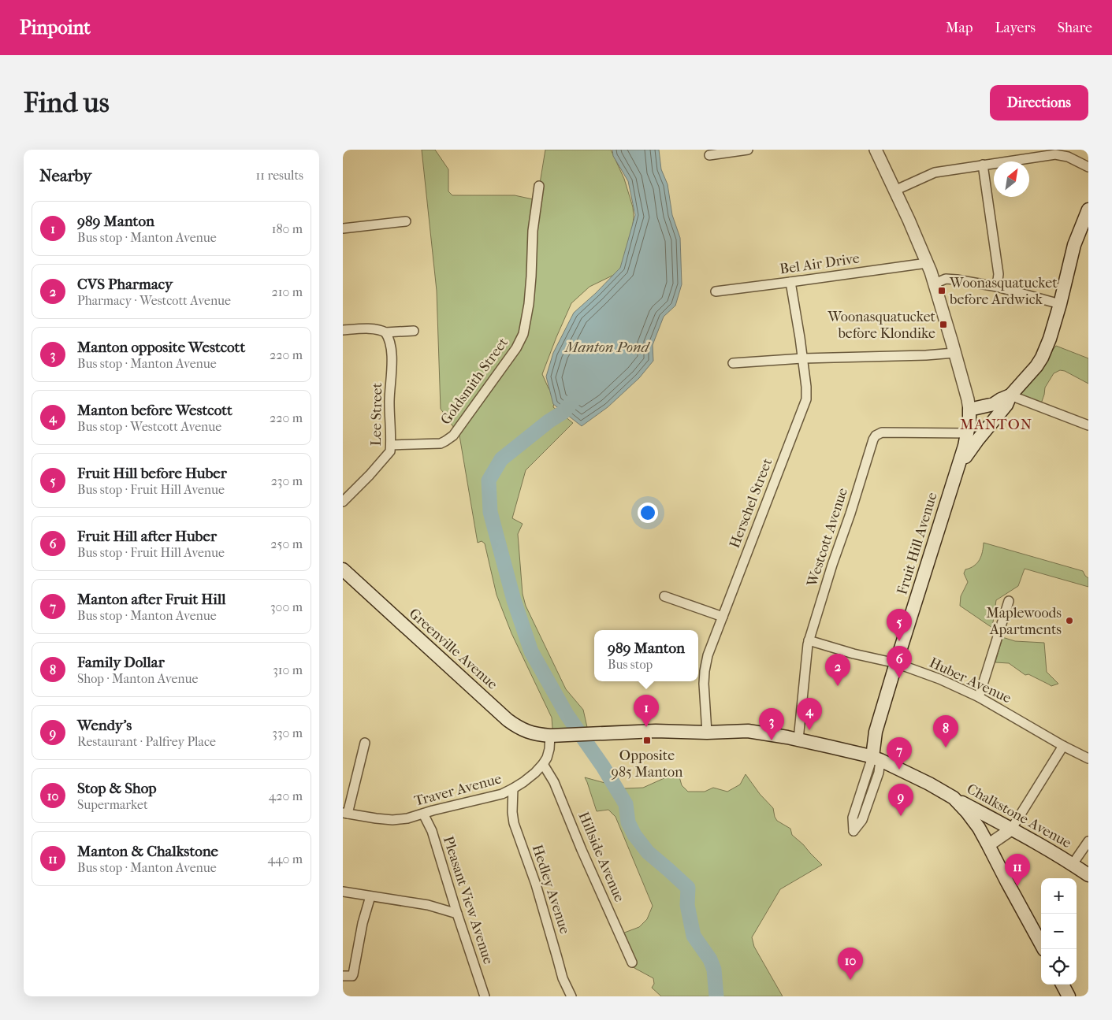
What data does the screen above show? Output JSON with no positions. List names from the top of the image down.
{
  "streets": {
    "main road": ["Fruit Hill Avenue", "Greenville Avenue", "Chalkstone Avenue"],
    "street": [
      "Bel Air Drive",
      "Goldsmith Street",
      "Lee Street",
      "Herschel Street",
      "Westcott Avenue",
      "Huber Avenue",
      "Traver Avenue",
      "Hillside Avenue",
      "Hedley Avenue",
      "Pleasant View Avenue"
    ]
  },
  "crossings": [
    ["Bel Air Drive", "Herschel Street"],
    ["Goldsmith Street", "Lee Street"],
    ["Herschel Street", "Greenville Avenue"],
    ["Westcott Avenue", "Fruit Hill Avenue"],
    ["Westcott Avenue", "Greenville Avenue"],
    ["Westcott Avenue", "Huber Avenue"],
    ["Westcott Avenue", "Chalkstone Avenue"],
    ["Fruit Hill Avenue", "Huber Avenue"],
    ["Fruit Hill Avenue", "Chalkstone Avenue"],
    ["Greenville Avenue", "Traver Avenue"],
    ["Greenville Avenue", "Chalkstone Avenue"],
    ["Traver Avenue", "Hillside Avenue"],
    ["Traver Avenue", "Hedley Avenue"],
    ["Traver Avenue", "Pleasant View Avenue"]
  ],
  "districts": ["MANTON"],
  "water": ["Manton Pond"],
  "places": {
    "transit": ["Woonasquatucket before Ardwick", "Woonasquatucket before Klondike", "Opposite 985 Manton"],
    "other": ["Maplewoods Apartments"]
  },
  "north": "top right",
  "page": {
    "header": "Pinpoint",
    "nav": ["Map", "Layers", "Share"],
    "buttons": "Directions",
    "title": "Find us",
    "heading": ["Nearby", "11 results"],
    "list": [
      {
        "mark": "1",
        "name": "989 Manton",
        "note": "Bus stop · Manton Avenue",
        "value": "180 m"
      },
      {
        "mark": "2",
        "name": "CVS Pharmacy",
        "note": "Pharmacy · Westcott Avenue",
        "value": "210 m"
      },
      {
        "mark": "3",
        "name": "Manton opposite Westcott",
        "note": "Bus stop · Manton Avenue",
        "value": "220 m"
      },
      {
        "mark": "4",
        "name": "Manton before Westcott",
        "note": "Bus stop · Westcott Avenue",
        "value": "220 m"
      },
      {
        "mark": "5",
        "name": "Fruit Hill before Huber",
        "note": "Bus stop · Fruit Hill Avenue",
        "value": "230 m"
      },
      {
        "mark": "6",
        "name": "Fruit Hill after Huber",
        "note": "Bus stop · Fruit Hill Avenue",
        "value": "250 m"
      },
      {
        "mark": "7",
        "name": "Manton after Fruit Hill",
        "note": "Bus stop · Manton Avenue",
        "value": "300 m"
      },
      {
        "mark": "8",
        "name": "Family Dollar",
        "note": "Shop · Manton Avenue",
        "value": "310 m"
      },
      {
        "mark": "9",
        "name": "Wendy's",
        "note": "Restaurant · Palfrey Place",
        "value": "330 m"
      },
      {
        "mark": "10",
        "name": "Stop & Shop",
        "note": "Supermarket",
        "value": "420 m"
      },
      {
        "mark": "11",
        "name": "Manton & Chalkstone",
        "note": "Bus stop · Manton Avenue",
        "value": "440 m"
      }
    ],
    "pins": [
      "5",
      "6",
      "2",
      "1",
      "4",
      "3",
      "8",
      "7",
      "9",
      "11",
      "10"
    ],
    "popup": ["989 Manton", "Bus stop"],
    "map_buttons": ["+", "−"]
  }
}
